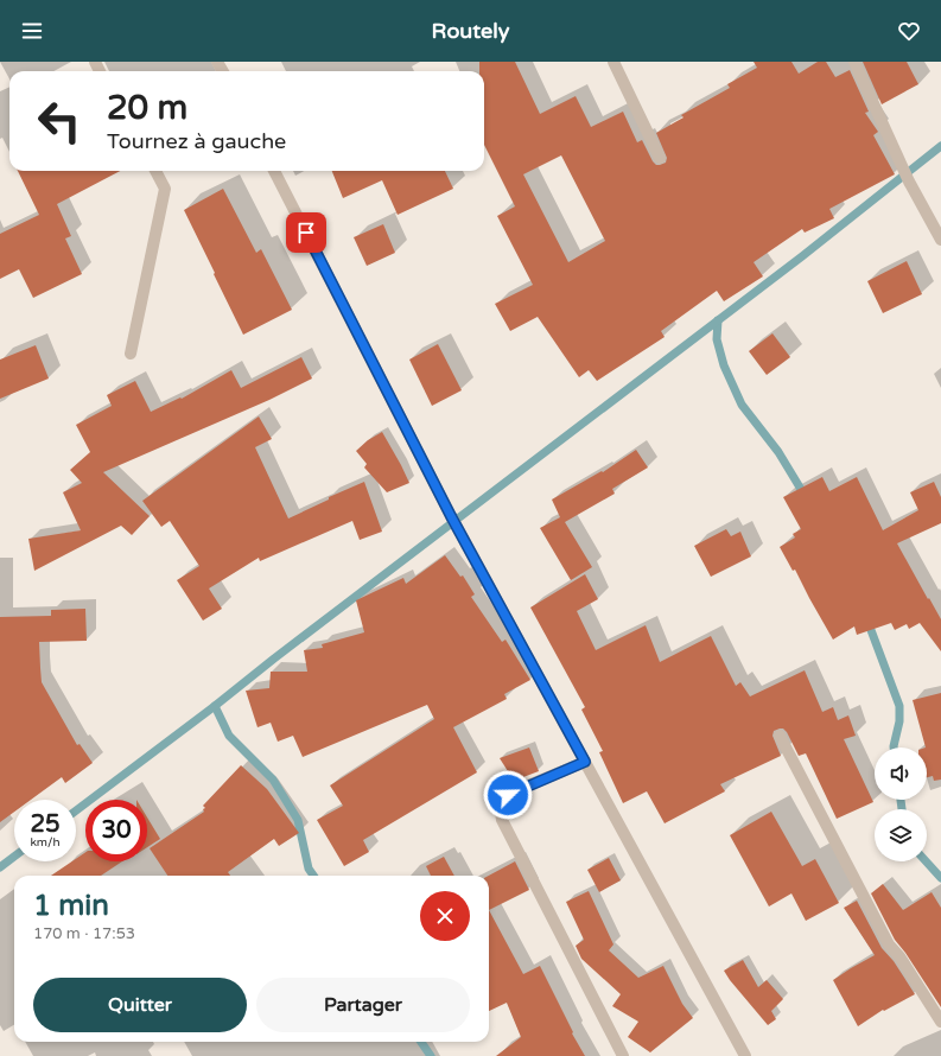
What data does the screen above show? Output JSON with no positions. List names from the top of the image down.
{
  "page": {
    "header": "Routely",
    "turn": ["20 m", "Tournez à gauche"],
    "speed": "25 km/h",
    "limit": "30",
    "heading": ["1 min", "170 m · 17:53"],
    "buttons": ["Quitter", "Partager"]
  }
}
